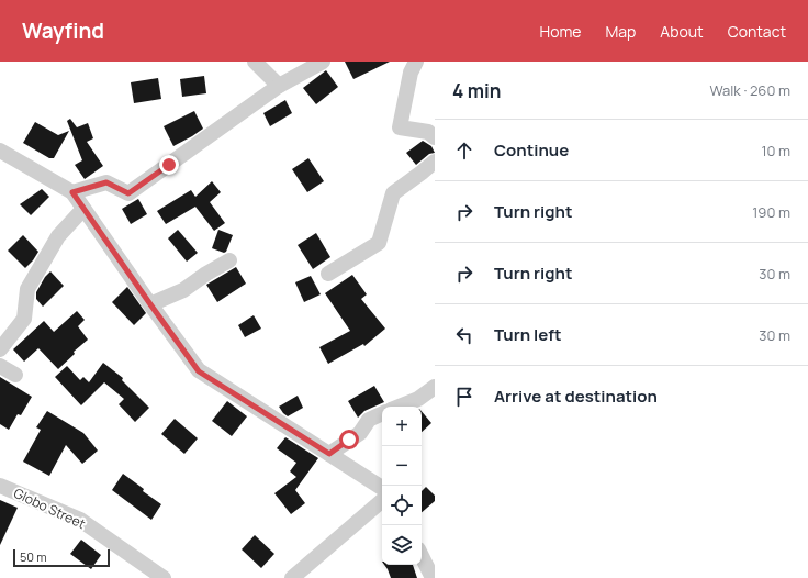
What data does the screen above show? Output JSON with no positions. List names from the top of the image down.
{
  "streets": {
    "street": ["Globo Street"]
  },
  "scale_bar": "50 m",
  "page": {
    "header": "Wayfind",
    "nav": [
      "Home",
      "Map",
      "About",
      "Contact"
    ],
    "heading": ["4 min", "Walk · 260 m"],
    "list": [
      ["Continue", "10 m"],
      ["Turn right", "190 m"],
      ["Turn right", "30 m"],
      ["Turn left", "30 m"],
      "Arrive at destination"
    ],
    "map_buttons": ["+", "−"],
    "scale": "50 m"
  }
}
